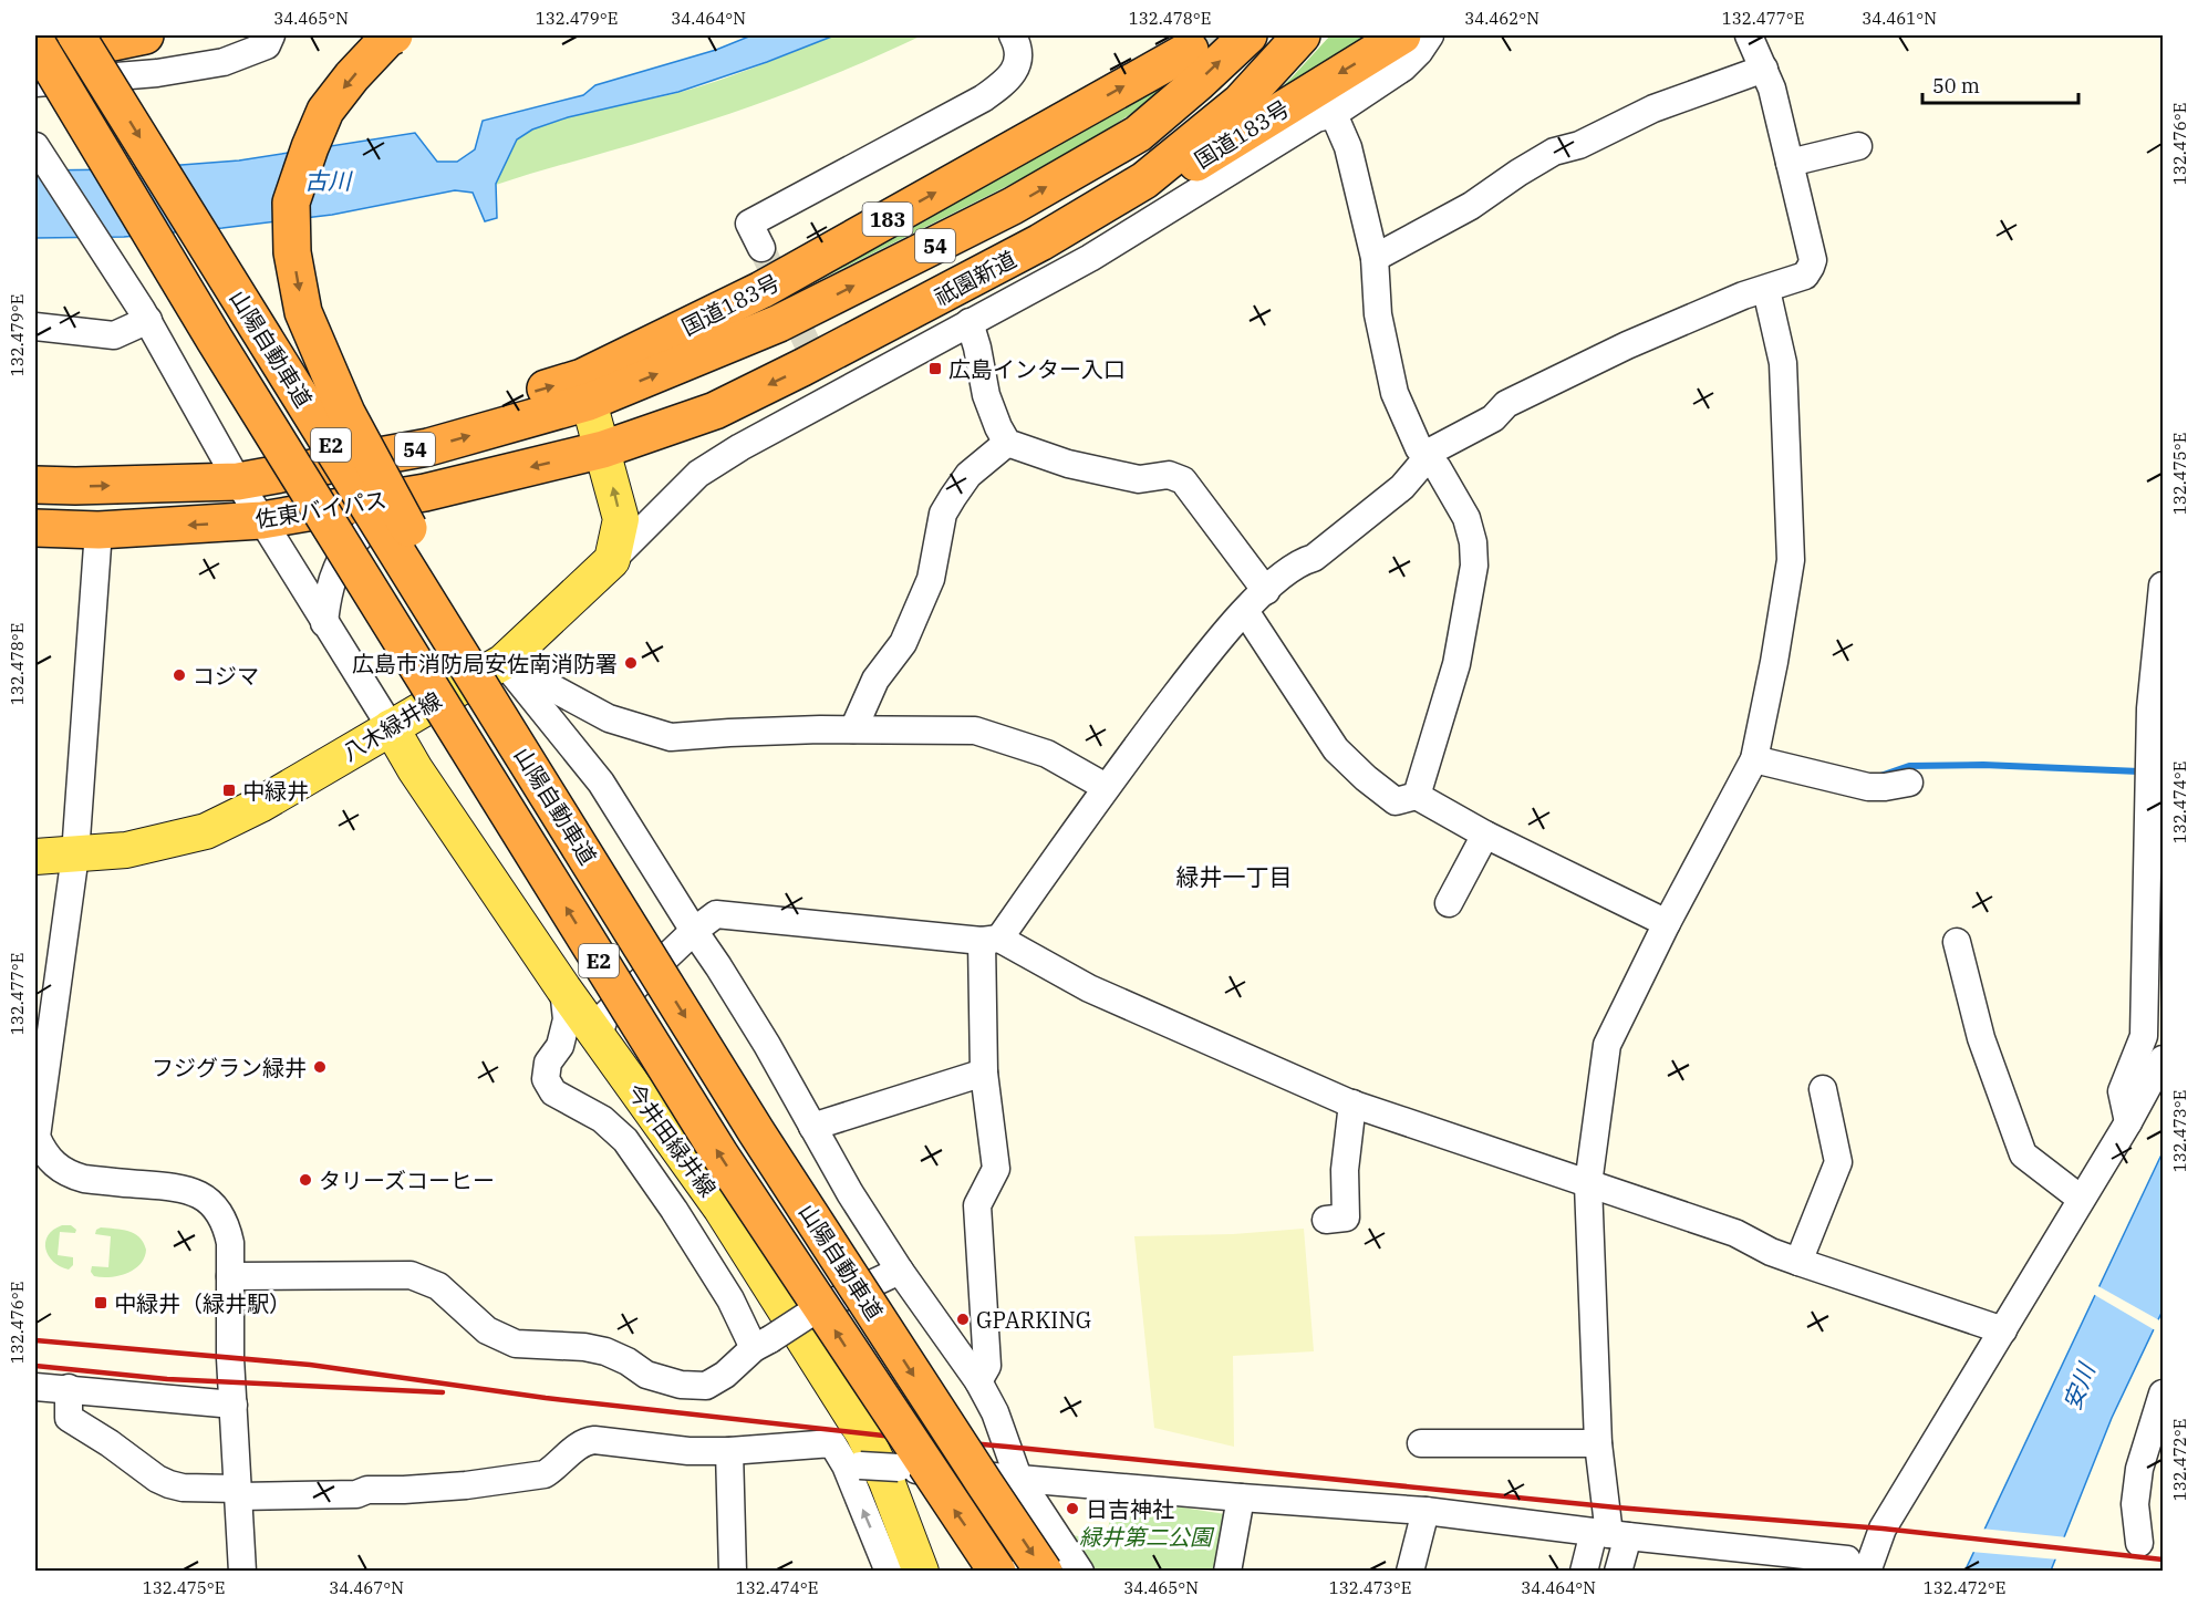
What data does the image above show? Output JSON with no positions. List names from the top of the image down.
{
  "streets": {
    "highway": [
      "国道183号",
      "183",
      "54",
      "祇園新道",
      "山陽自動車道",
      "E2",
      "佐東バイパス"
    ],
    "main road": ["八木緑井線", "今井田緑井線"]
  },
  "crossings": [
    ["国道183号", "54"],
    ["国道183号", "祇園新道"],
    ["国道183号", "佐東バイパス"],
    ["祇園新道", "佐東バイパス"],
    ["八木緑井線", "今井田緑井線"]
  ],
  "districts": ["緑井一丁目"],
  "water": ["古川", "安川"],
  "parks": ["緑井第二公園"],
  "places": {
    "transit": ["広島インター入口", "中緑井", "中緑井（緑井駅）"],
    "other": [
      "広島市消防局安佐南消防署",
      "コジマ",
      "フジグラン緑井",
      "タリーズコーヒー",
      "GPARKING",
      "日吉神社"
    ]
  },
  "scale_bar": "50 m",
  "coordinates": [
    "34.465°N",
    "132.479°E",
    "34.464°N",
    "132.478°E",
    "34.462°N",
    "132.477°E",
    "34.461°N",
    "132.476°E",
    "132.475°E",
    "132.474°E",
    "132.473°E",
    "132.472°E",
    "34.467°N"
  ]
}
